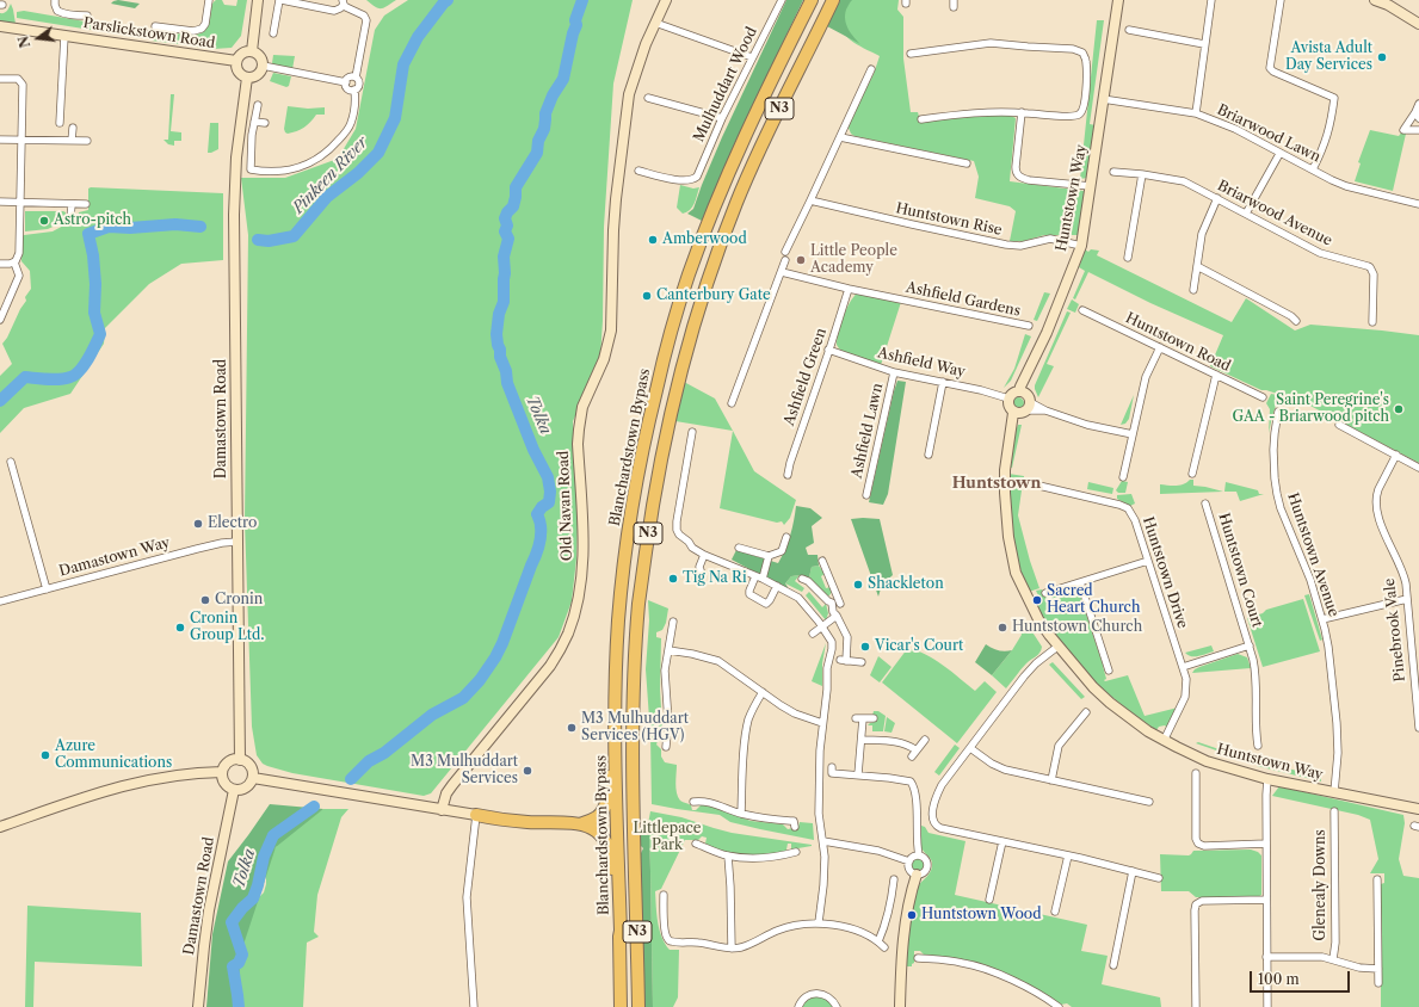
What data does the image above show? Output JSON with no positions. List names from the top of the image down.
{
  "streets": {
    "highway": ["N3", "Blanchardstown Bypass"],
    "street": [
      "Parslickstown Road",
      "Mulhuddart Wood",
      "Briarwood Lawn",
      "Huntstown Way",
      "Briarwood Avenue",
      "Huntstown Rise",
      "Ashfield Gardens",
      "Huntstown Road",
      "Ashfield Way",
      "Ashfield Green",
      "Damastown Road",
      "Ashfield Lawn",
      "Old Navan Road",
      "Huntstown Avenue",
      "Damastown Way",
      "Huntstown Court",
      "Huntstown Drive",
      "Pinebrook Vale",
      "Glenealy Downs"
    ]
  },
  "crossings": [
    ["Parslickstown Road", "Damastown Road"],
    ["N3", "Blanchardstown Bypass"],
    ["Briarwood Lawn", "Huntstown Way"],
    ["Huntstown Way", "Huntstown Rise"],
    ["Huntstown Way", "Ashfield Way"],
    ["Huntstown Way", "Huntstown Avenue"],
    ["Huntstown Way", "Huntstown Drive"],
    ["Ashfield Gardens", "Ashfield Green"],
    ["Ashfield Way", "Ashfield Green"],
    ["Ashfield Way", "Ashfield Lawn"],
    ["Damastown Road", "Damastown Way"],
    ["Huntstown Court", "Huntstown Drive"]
  ],
  "districts": ["Huntstown"],
  "water": ["Pinkeen River", "Tolka"],
  "parks": ["Littlepace Park"],
  "places": [
    "Avista Adult Day Services",
    "Astro-pitch",
    "Amberwood",
    "Little People Academy",
    "Canterbury Gate",
    "Saint Peregrine's GAA - Briarwood pitch",
    "Electro",
    "Tig Na Ri",
    "Shackleton",
    "Cronin",
    "Sacred Heart Church",
    "Cronin Group Ltd.",
    "Huntstown Church",
    "Vicar's Court",
    "M3 Mulhuddart Services (HGV)",
    "Azure Communications",
    "M3 Mulhuddart Services",
    "Huntstown Wood"
  ],
  "scale_bar": "100 m",
  "north": "left"
}
